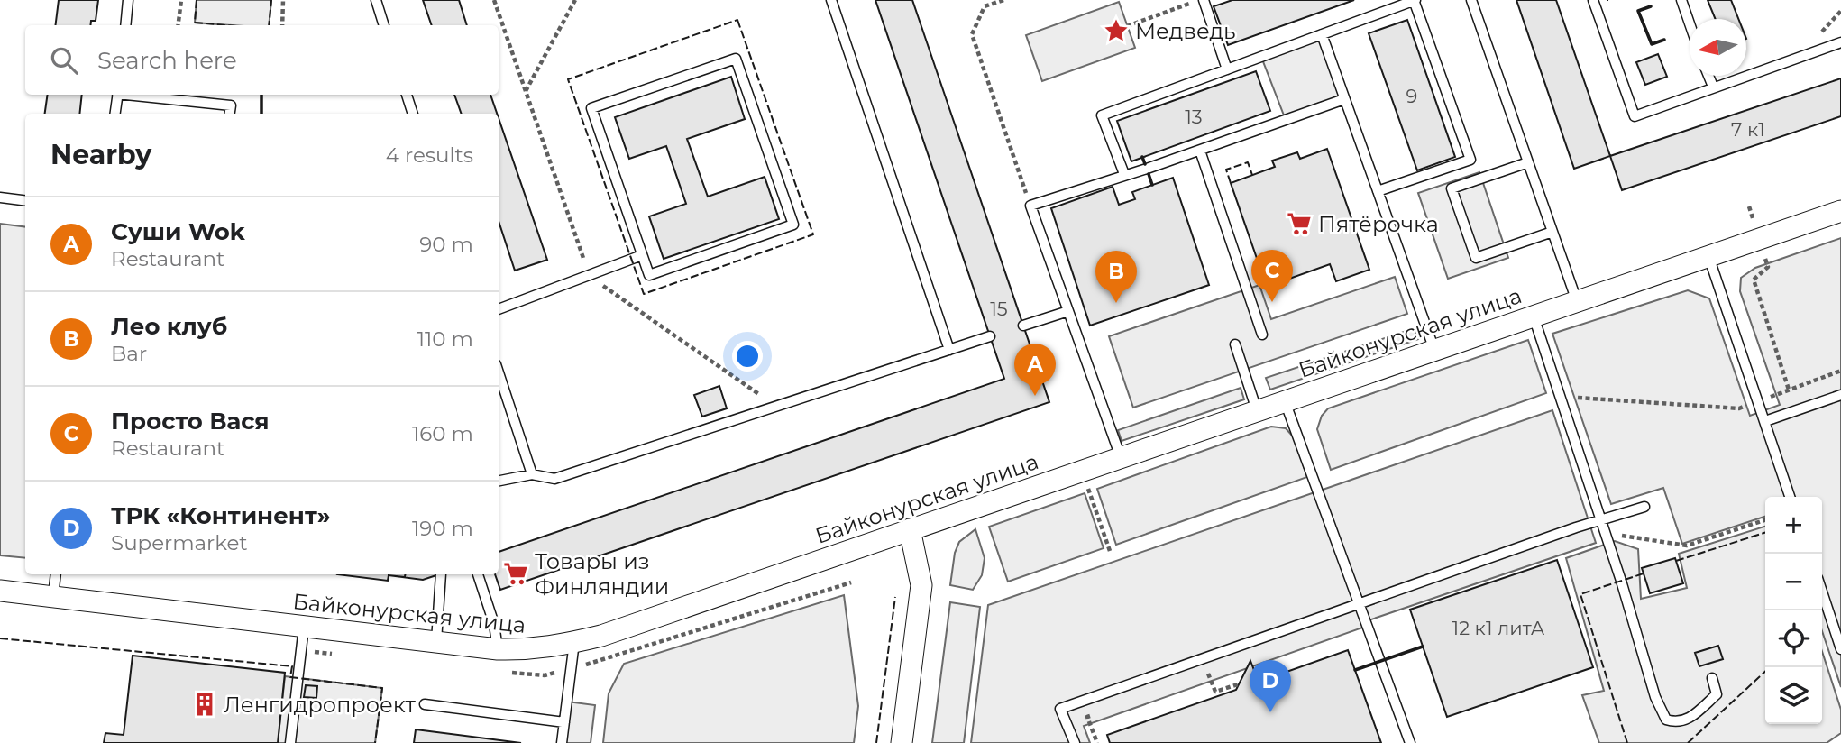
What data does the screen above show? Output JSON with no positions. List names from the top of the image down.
{
  "streets": {
    "street": ["Байконурская улица"]
  },
  "places": {
    "place": ["Медведь"],
    "supermarket": ["Пятёрочка", "Товары из Финляндии"],
    "building": ["Ленгидропроект"]
  },
  "house_numbers": [
    "9",
    "13",
    "7 к1",
    "15",
    "12 к1 литА"
  ],
  "north": "left",
  "page": {
    "search": "Search here",
    "heading": ["Nearby", "4 results"],
    "list": [
      {
        "mark": "A",
        "name": "Суши Wok",
        "note": "Restaurant",
        "value": "90 m"
      },
      {
        "mark": "B",
        "name": "Лео клуб",
        "note": "Bar",
        "value": "110 m"
      },
      {
        "mark": "C",
        "name": "Просто Вася",
        "note": "Restaurant",
        "value": "160 m"
      },
      {
        "mark": "D",
        "name": "ТРК «Континент»",
        "note": "Supermarket",
        "value": "190 m"
      }
    ],
    "pins": [
      "C",
      "B",
      "A",
      "D"
    ],
    "map_buttons": ["+", "−"]
  }
}
